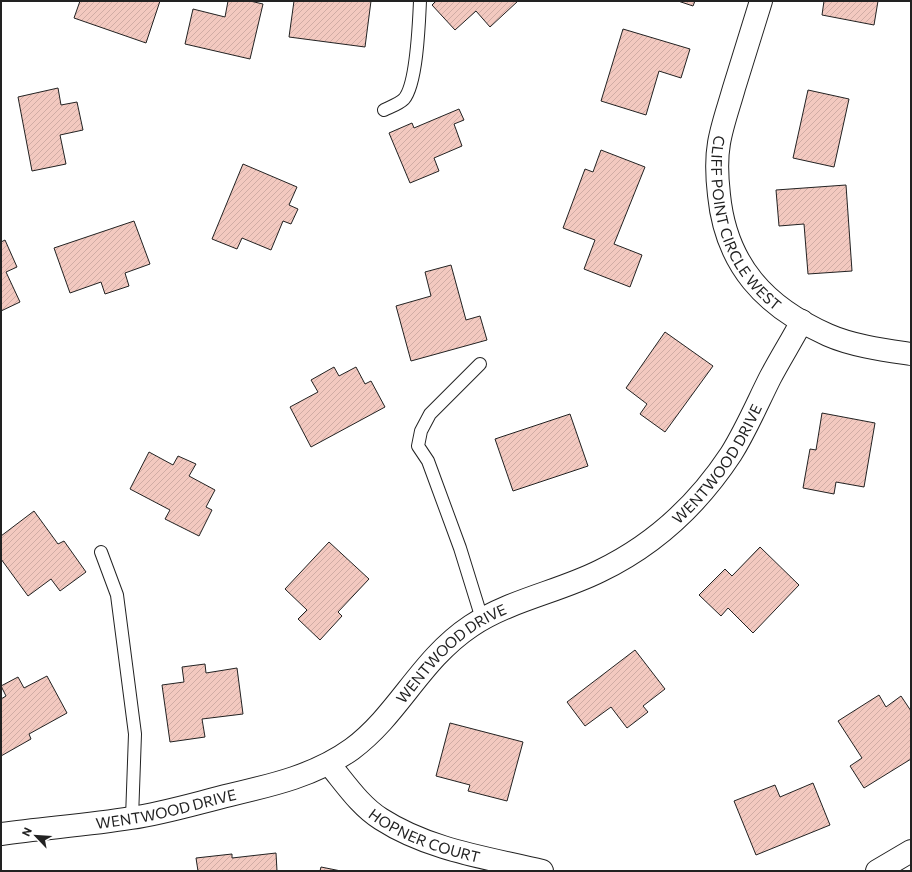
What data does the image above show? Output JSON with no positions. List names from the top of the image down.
{
  "streets": {
    "street": ["CLIFF POINT CIRCLE WEST", "WENTWOOD DRIVE", "HOPNER COURT"]
  },
  "crossings": [
    ["CLIFF POINT CIRCLE WEST", "WENTWOOD DRIVE"],
    ["WENTWOOD DRIVE", "HOPNER COURT"]
  ],
  "north": "top left"
}
